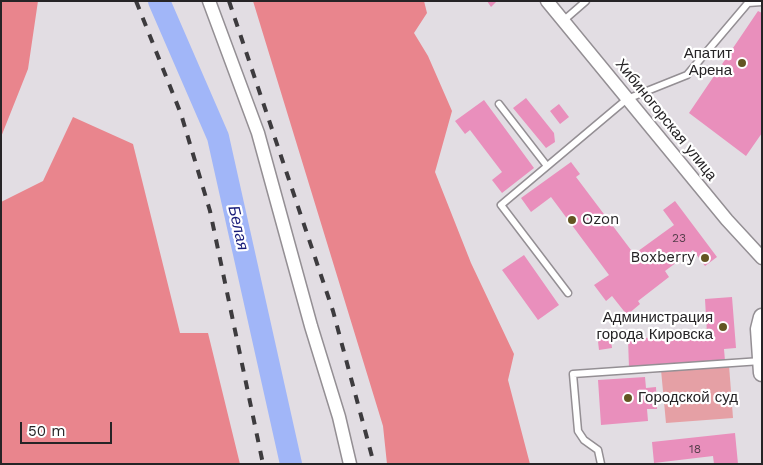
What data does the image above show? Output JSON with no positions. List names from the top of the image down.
{
  "streets": {
    "street": ["Хибиногорская улица"]
  },
  "water": ["Белая"],
  "places": [
    "Апатит Арена",
    "Ozon",
    "Boxberry",
    "Администрация города Кировска",
    "Городской суд"
  ],
  "house_numbers": ["23", "18"],
  "scale_bar": "50 m"
}
